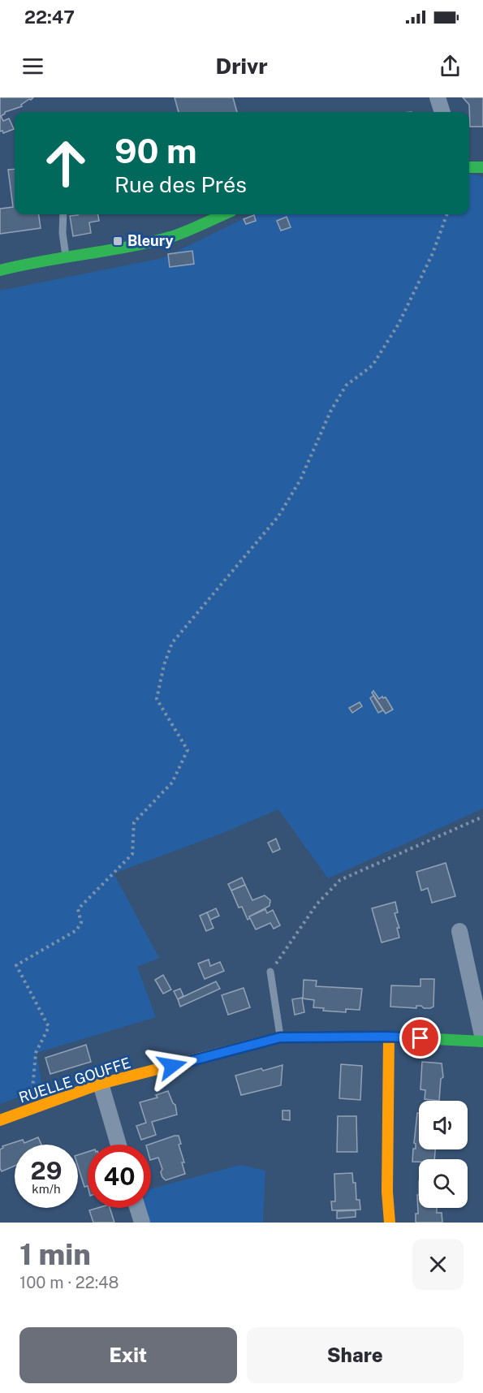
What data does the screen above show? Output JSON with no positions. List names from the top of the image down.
{
  "streets": {
    "street": ["RUELLE GOUFFE"]
  },
  "places": {
    "transit": ["Bleury"]
  },
  "page": {
    "status": "22:47",
    "header": "Drivr",
    "turn": ["90 m", "Rue des Prés"],
    "speed": "29 km/h",
    "limit": "40",
    "heading": ["1 min", "100 m · 22:48"],
    "buttons": ["Exit", "Share"]
  }
}
